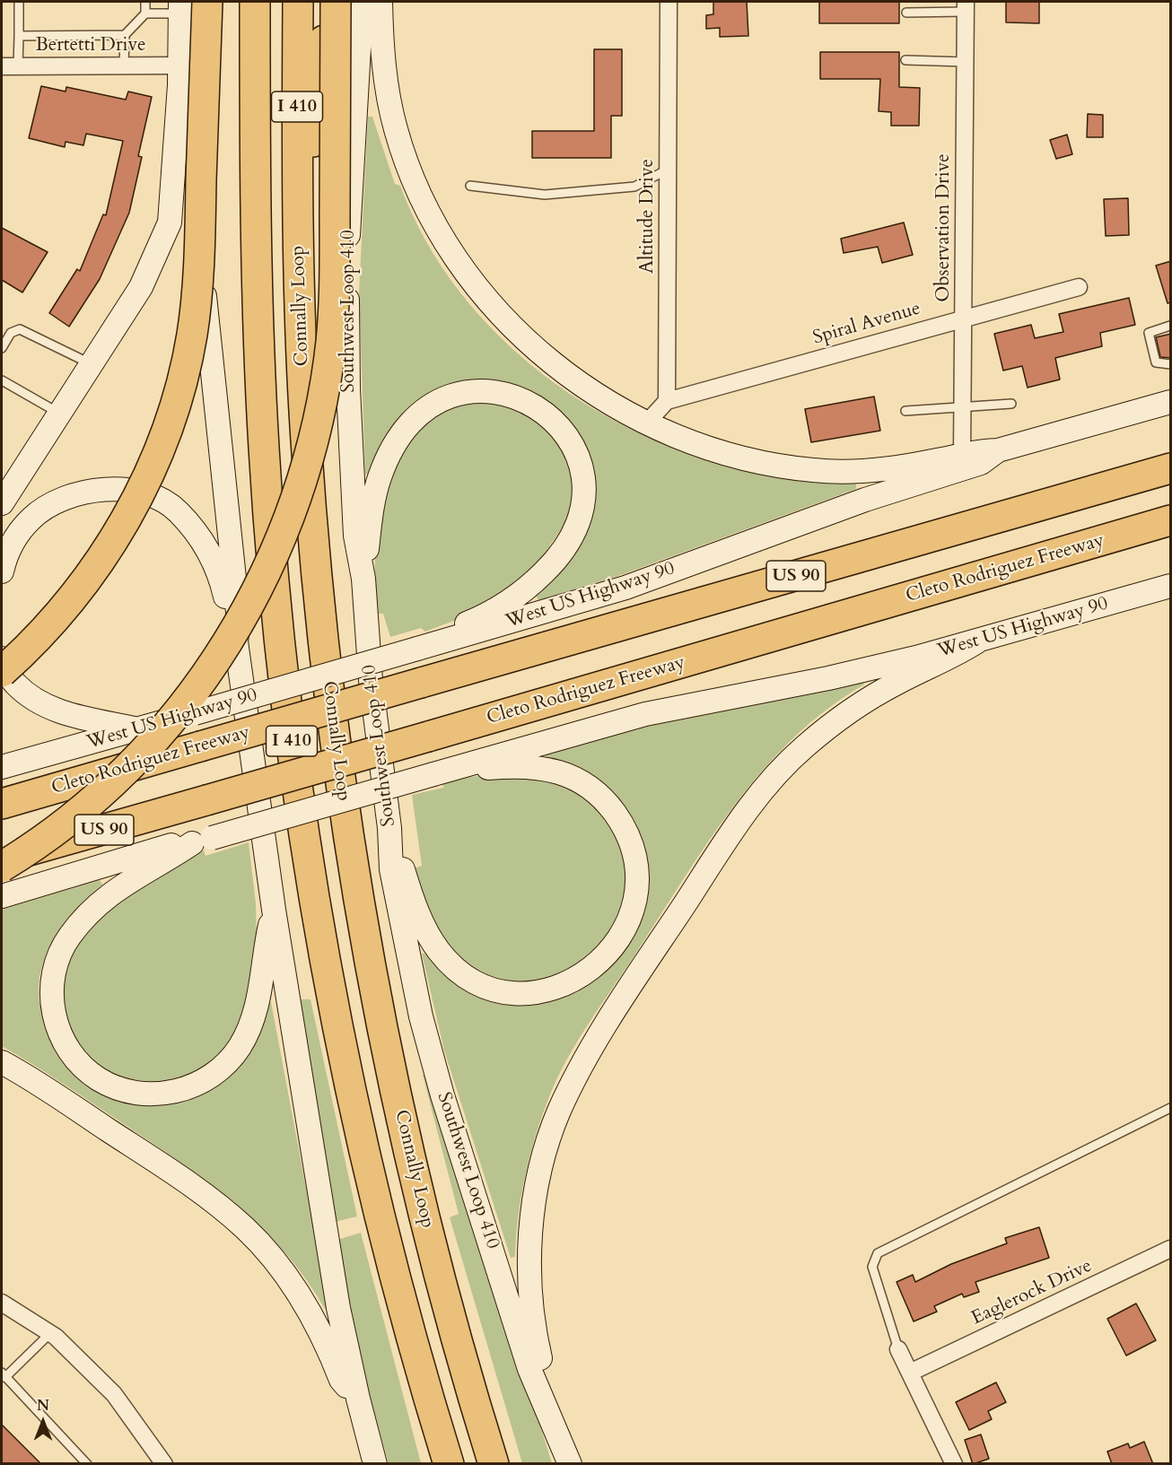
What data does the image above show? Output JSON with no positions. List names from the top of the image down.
{
  "streets": {
    "highway": [
      "I 410",
      "Connally Loop",
      "Cleto Rodriguez Freeway",
      "US 90"
    ],
    "main road": ["Southwest Loop 410", "West US Highway 90"],
    "street": [
      "Bertetti Drive",
      "Altitude Drive",
      "Observation Drive",
      "Spiral Avenue",
      "Eaglerock Drive"
    ]
  },
  "crossings": [
    ["Altitude Drive", "Spiral Avenue"],
    ["Observation Drive", "Spiral Avenue"]
  ],
  "north": "top"
}
